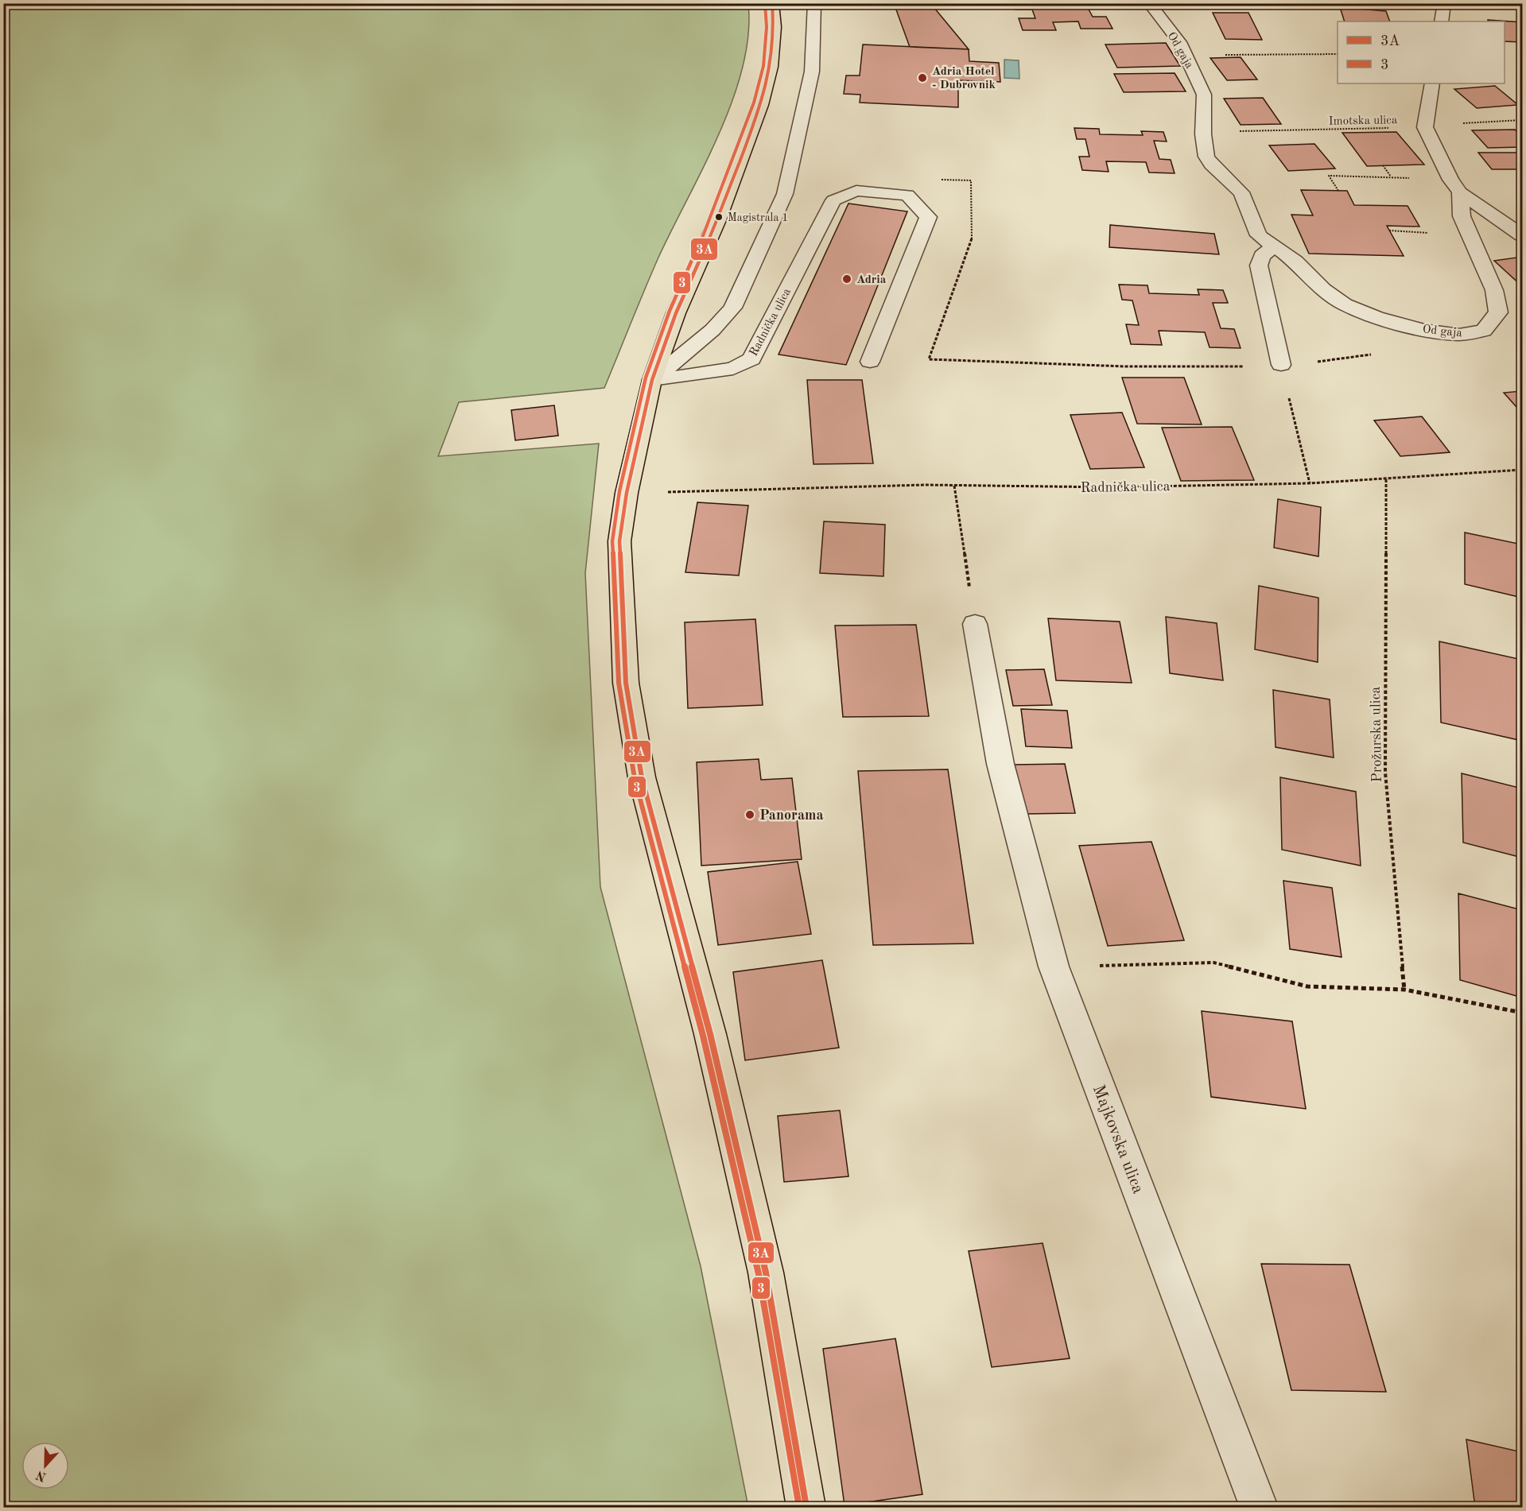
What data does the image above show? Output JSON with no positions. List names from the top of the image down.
{
  "streets": {
    "street": ["Od gaja", "Radnička ulica", "Majkovska ulica"],
    "path": ["Imotska ulica", "Prožurska ulica"]
  },
  "crossings": [
    ["Od gaja", "Imotska ulica"],
    ["Radnička ulica", "Prožurska ulica"]
  ],
  "places": [
    "Adria Hotel - Dubrovnik",
    "Magistrala 1",
    "Adria",
    "Panorama"
  ],
  "lines": ["transit line 3A", "transit line 3"],
  "legend": ["3A", "3"],
  "north": "bottom"
}
